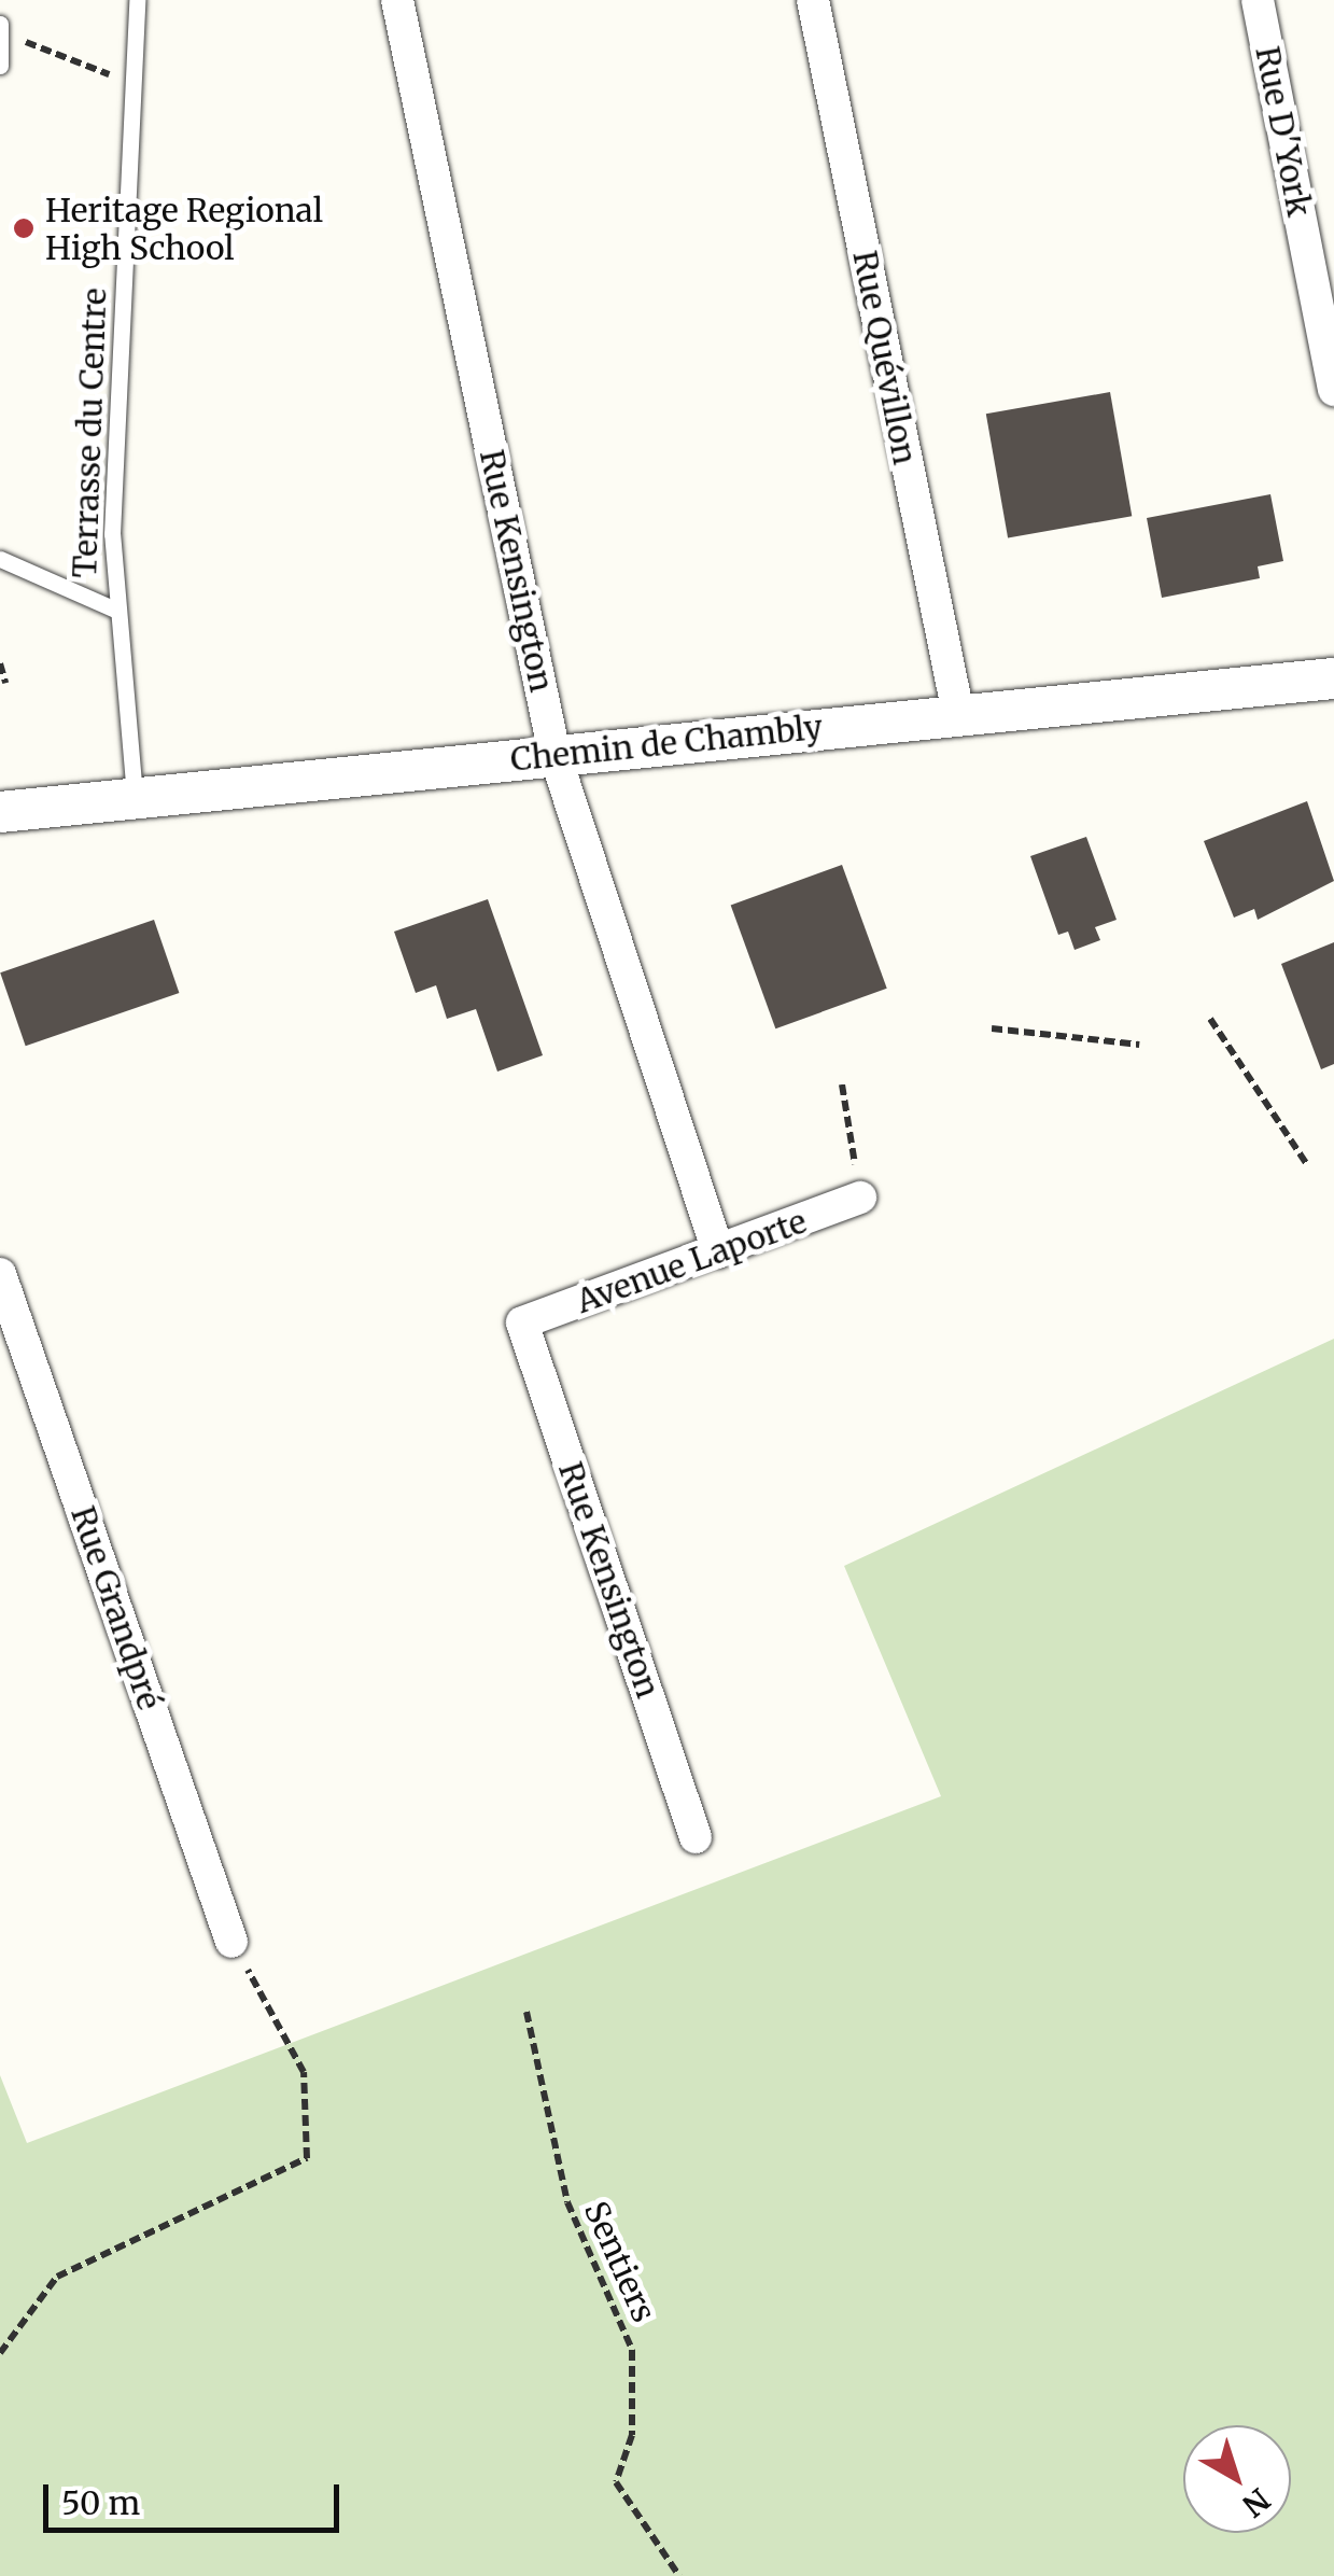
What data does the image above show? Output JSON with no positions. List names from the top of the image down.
{
  "streets": {
    "street": [
      "Rue D'York",
      "Rue Quévillon",
      "Rue Kensington",
      "Chemin de Chambly",
      "Avenue Laporte",
      "Rue Grandpré"
    ],
    "lane": ["Terrasse du Centre"],
    "path": ["Sentiers"]
  },
  "crossings": [
    ["Rue Quévillon", "Chemin de Chambly"],
    ["Terrasse du Centre", "Chemin de Chambly"],
    ["Rue Kensington", "Chemin de Chambly"],
    ["Rue Kensington", "Avenue Laporte"]
  ],
  "places": ["Heritage Regional High School"],
  "scale_bar": "50 m",
  "north": "bottom right"
}
